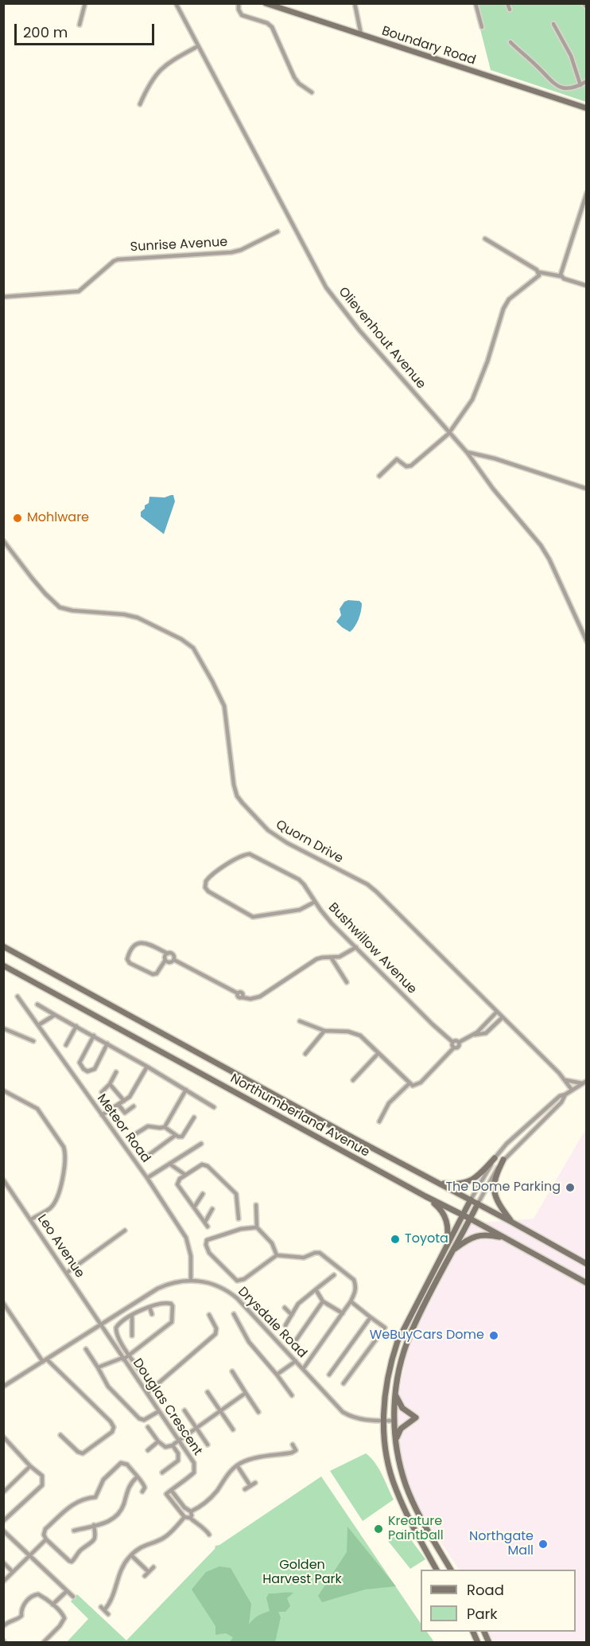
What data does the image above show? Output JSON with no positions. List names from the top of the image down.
{
  "streets": {
    "main road": ["Boundary Road", "Northumberland Avenue"],
    "street": [
      "Sunrise Avenue",
      "Olievenhout Avenue",
      "Quorn Drive",
      "Bushwillow Avenue",
      "Meteor Road",
      "Leo Avenue",
      "Drysdale Road",
      "Douglas Crescent"
    ]
  },
  "crossings": [
    ["Meteor Road", "Drysdale Road"],
    ["Leo Avenue", "Drysdale Road"],
    ["Leo Avenue", "Douglas Crescent"],
    ["Drysdale Road", "Douglas Crescent"]
  ],
  "parks": ["Golden Harvest Park"],
  "places": [
    "Mohlware",
    "The Dome Parking",
    "Toyota",
    "WeBuyCars Dome",
    "Kreature Paintball",
    "Northgate Mall"
  ],
  "legend": ["Road", "Park"],
  "scale_bar": "200 m"
}
